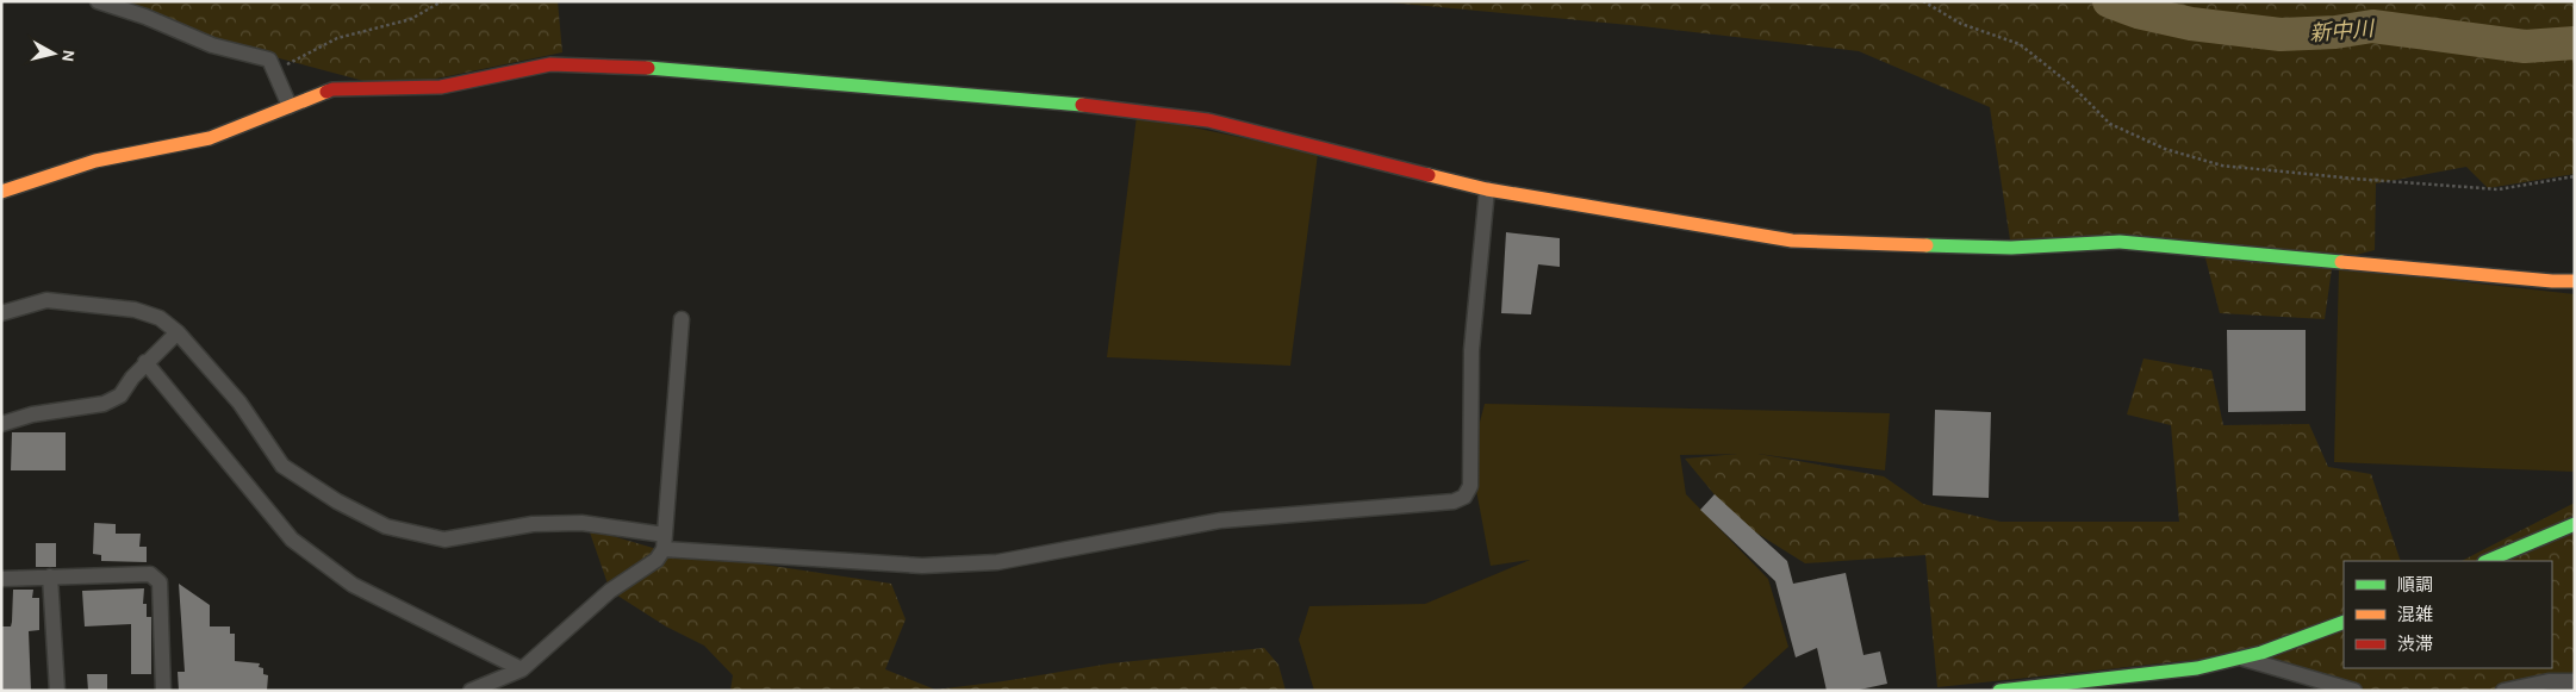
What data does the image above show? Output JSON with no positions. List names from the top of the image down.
{
  "water": ["新中川"],
  "legend": ["順調", "混雑", "渋滞"],
  "north": "right"
}
